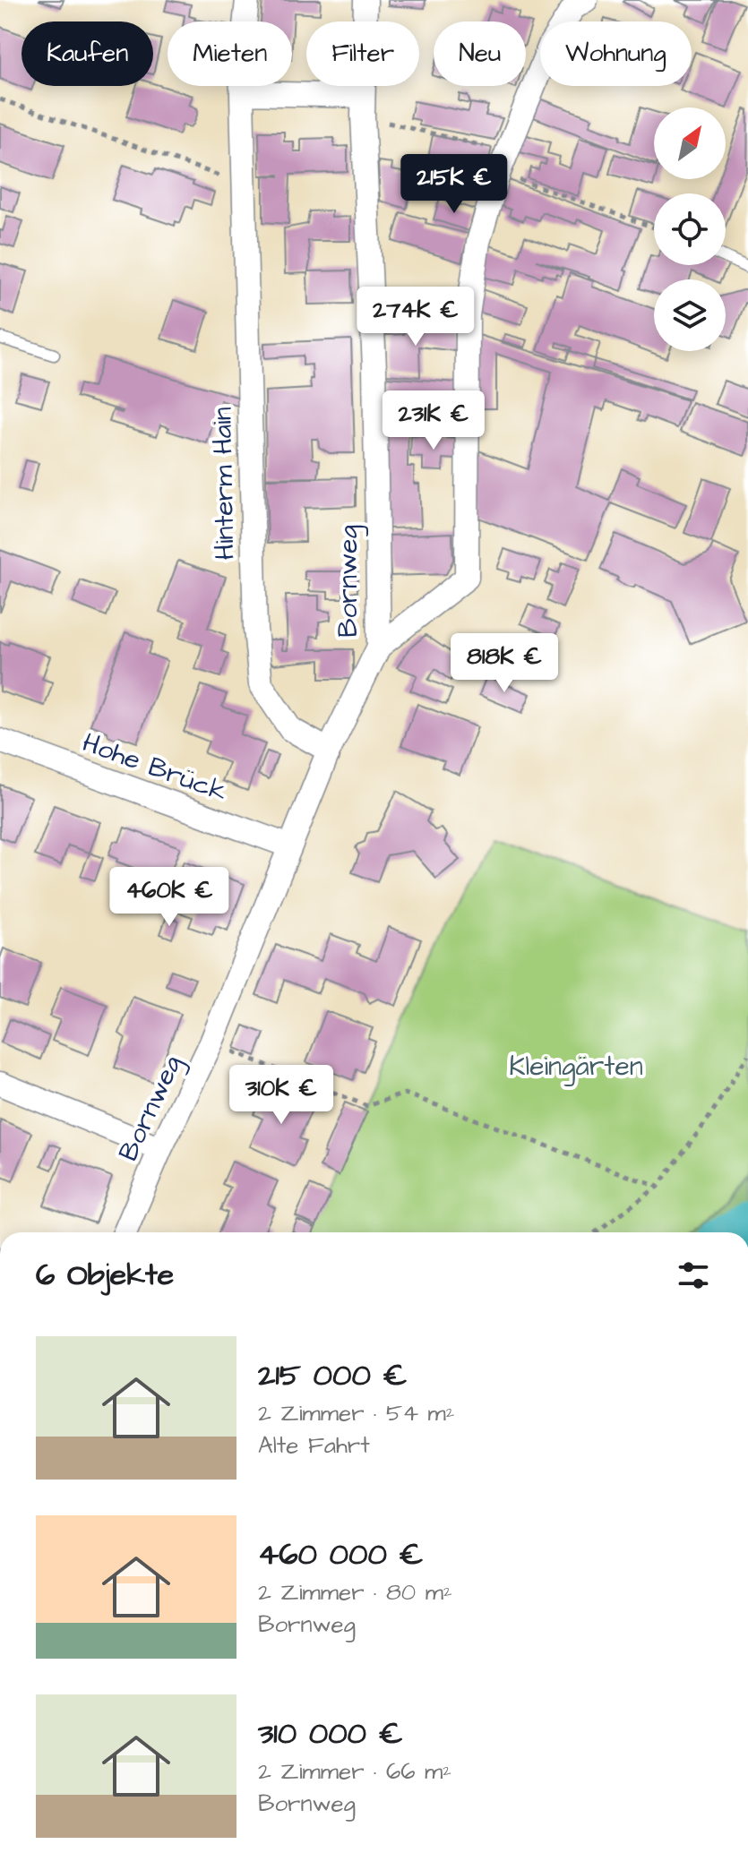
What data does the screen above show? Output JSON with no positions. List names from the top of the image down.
{
  "streets": {
    "street": ["Hinterm Hain", "Bornweg", "Hohe Brück"]
  },
  "crossings": [
    ["Hinterm Hain", "Bornweg"],
    ["Bornweg", "Hohe Brück"]
  ],
  "parks": ["Kleingärten"],
  "north": "top right",
  "page": {
    "chip": [
      "Kaufen",
      "Mieten",
      "Filter",
      "Neu",
      "Wohnung"
    ],
    "price": [
      "215K €",
      "274K €",
      "231K €",
      "818K €",
      "460K €",
      "310K €"
    ],
    "heading": "6 Objekte",
    "list": [
      {
        "name": "215 000 €",
        "note": "2 Zimmer · 54 m² · Alte Fahrt"
      },
      {
        "name": "460 000 €",
        "note": "2 Zimmer · 80 m² · Bornweg"
      },
      {
        "name": "310 000 €",
        "note": "2 Zimmer · 66 m² · Bornweg"
      }
    ]
  }
}
